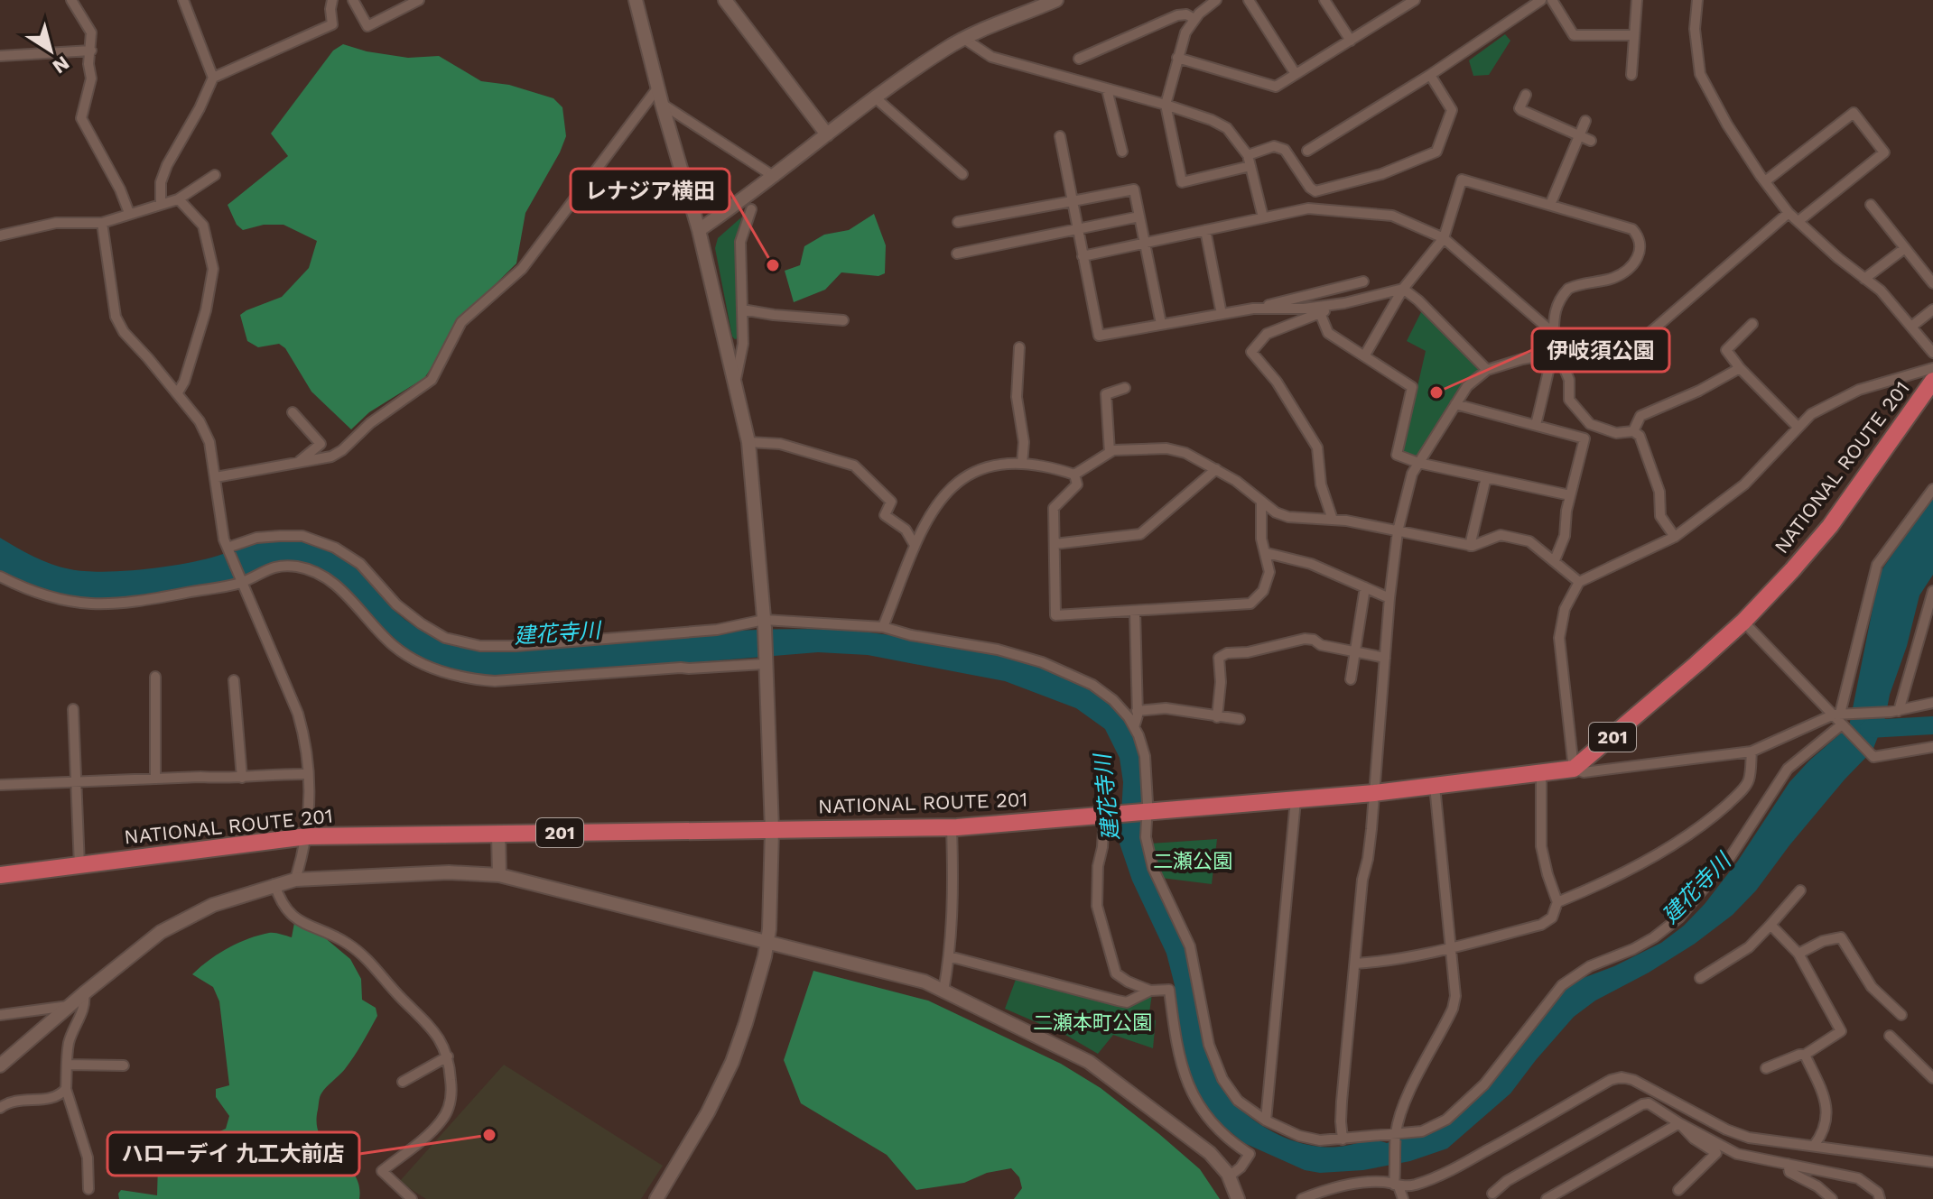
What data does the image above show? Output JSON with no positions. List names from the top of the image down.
{
  "streets": {
    "highway": ["NATIONAL ROUTE 201", "201"]
  },
  "water": ["建花寺川"],
  "parks": ["二瀬公園", "二瀬本町公園"],
  "places": ["レナジア横田", "伊岐須公園", "ハローデイ 九工大前店"],
  "north": "bottom right"
}
